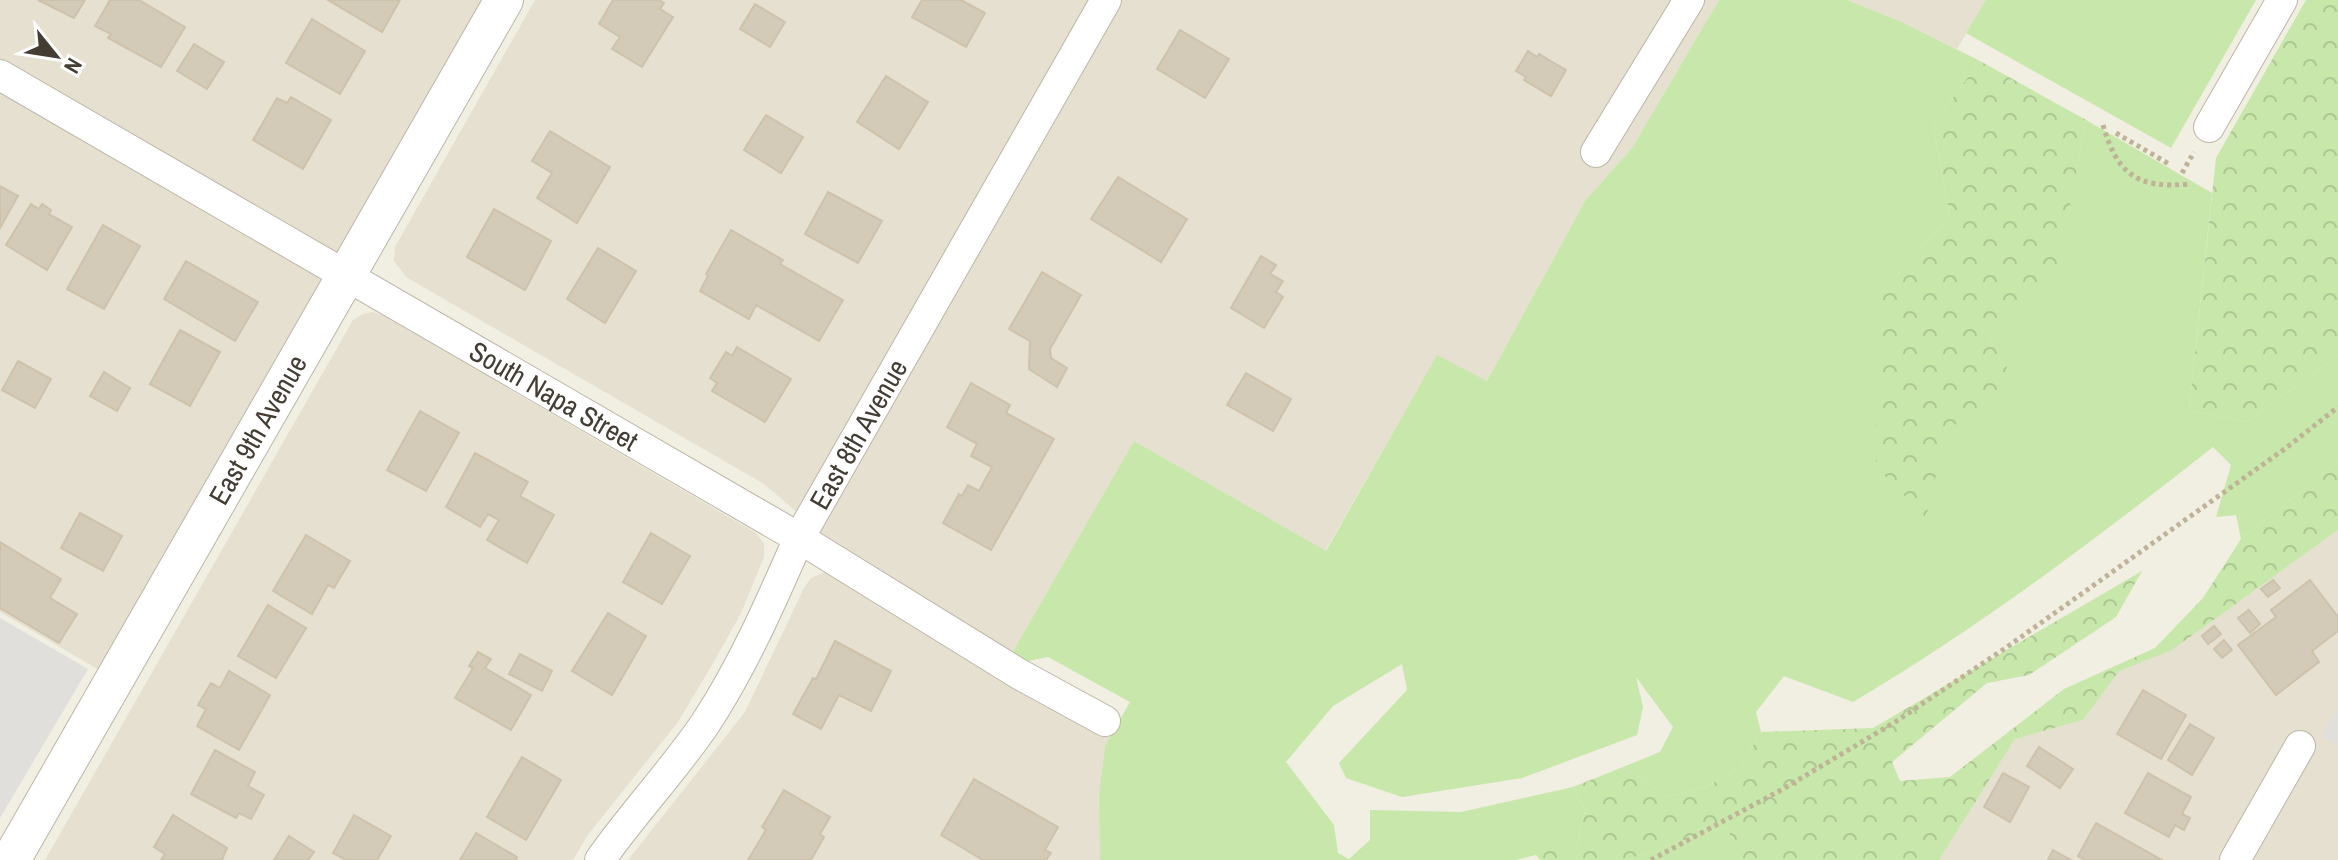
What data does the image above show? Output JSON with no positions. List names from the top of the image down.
{
  "streets": {
    "street": ["South Napa Street", "East 9th Avenue", "East 8th Avenue"]
  },
  "crossings": [
    ["South Napa Street", "East 9th Avenue"],
    ["South Napa Street", "East 8th Avenue"]
  ],
  "north": "bottom right"
}
